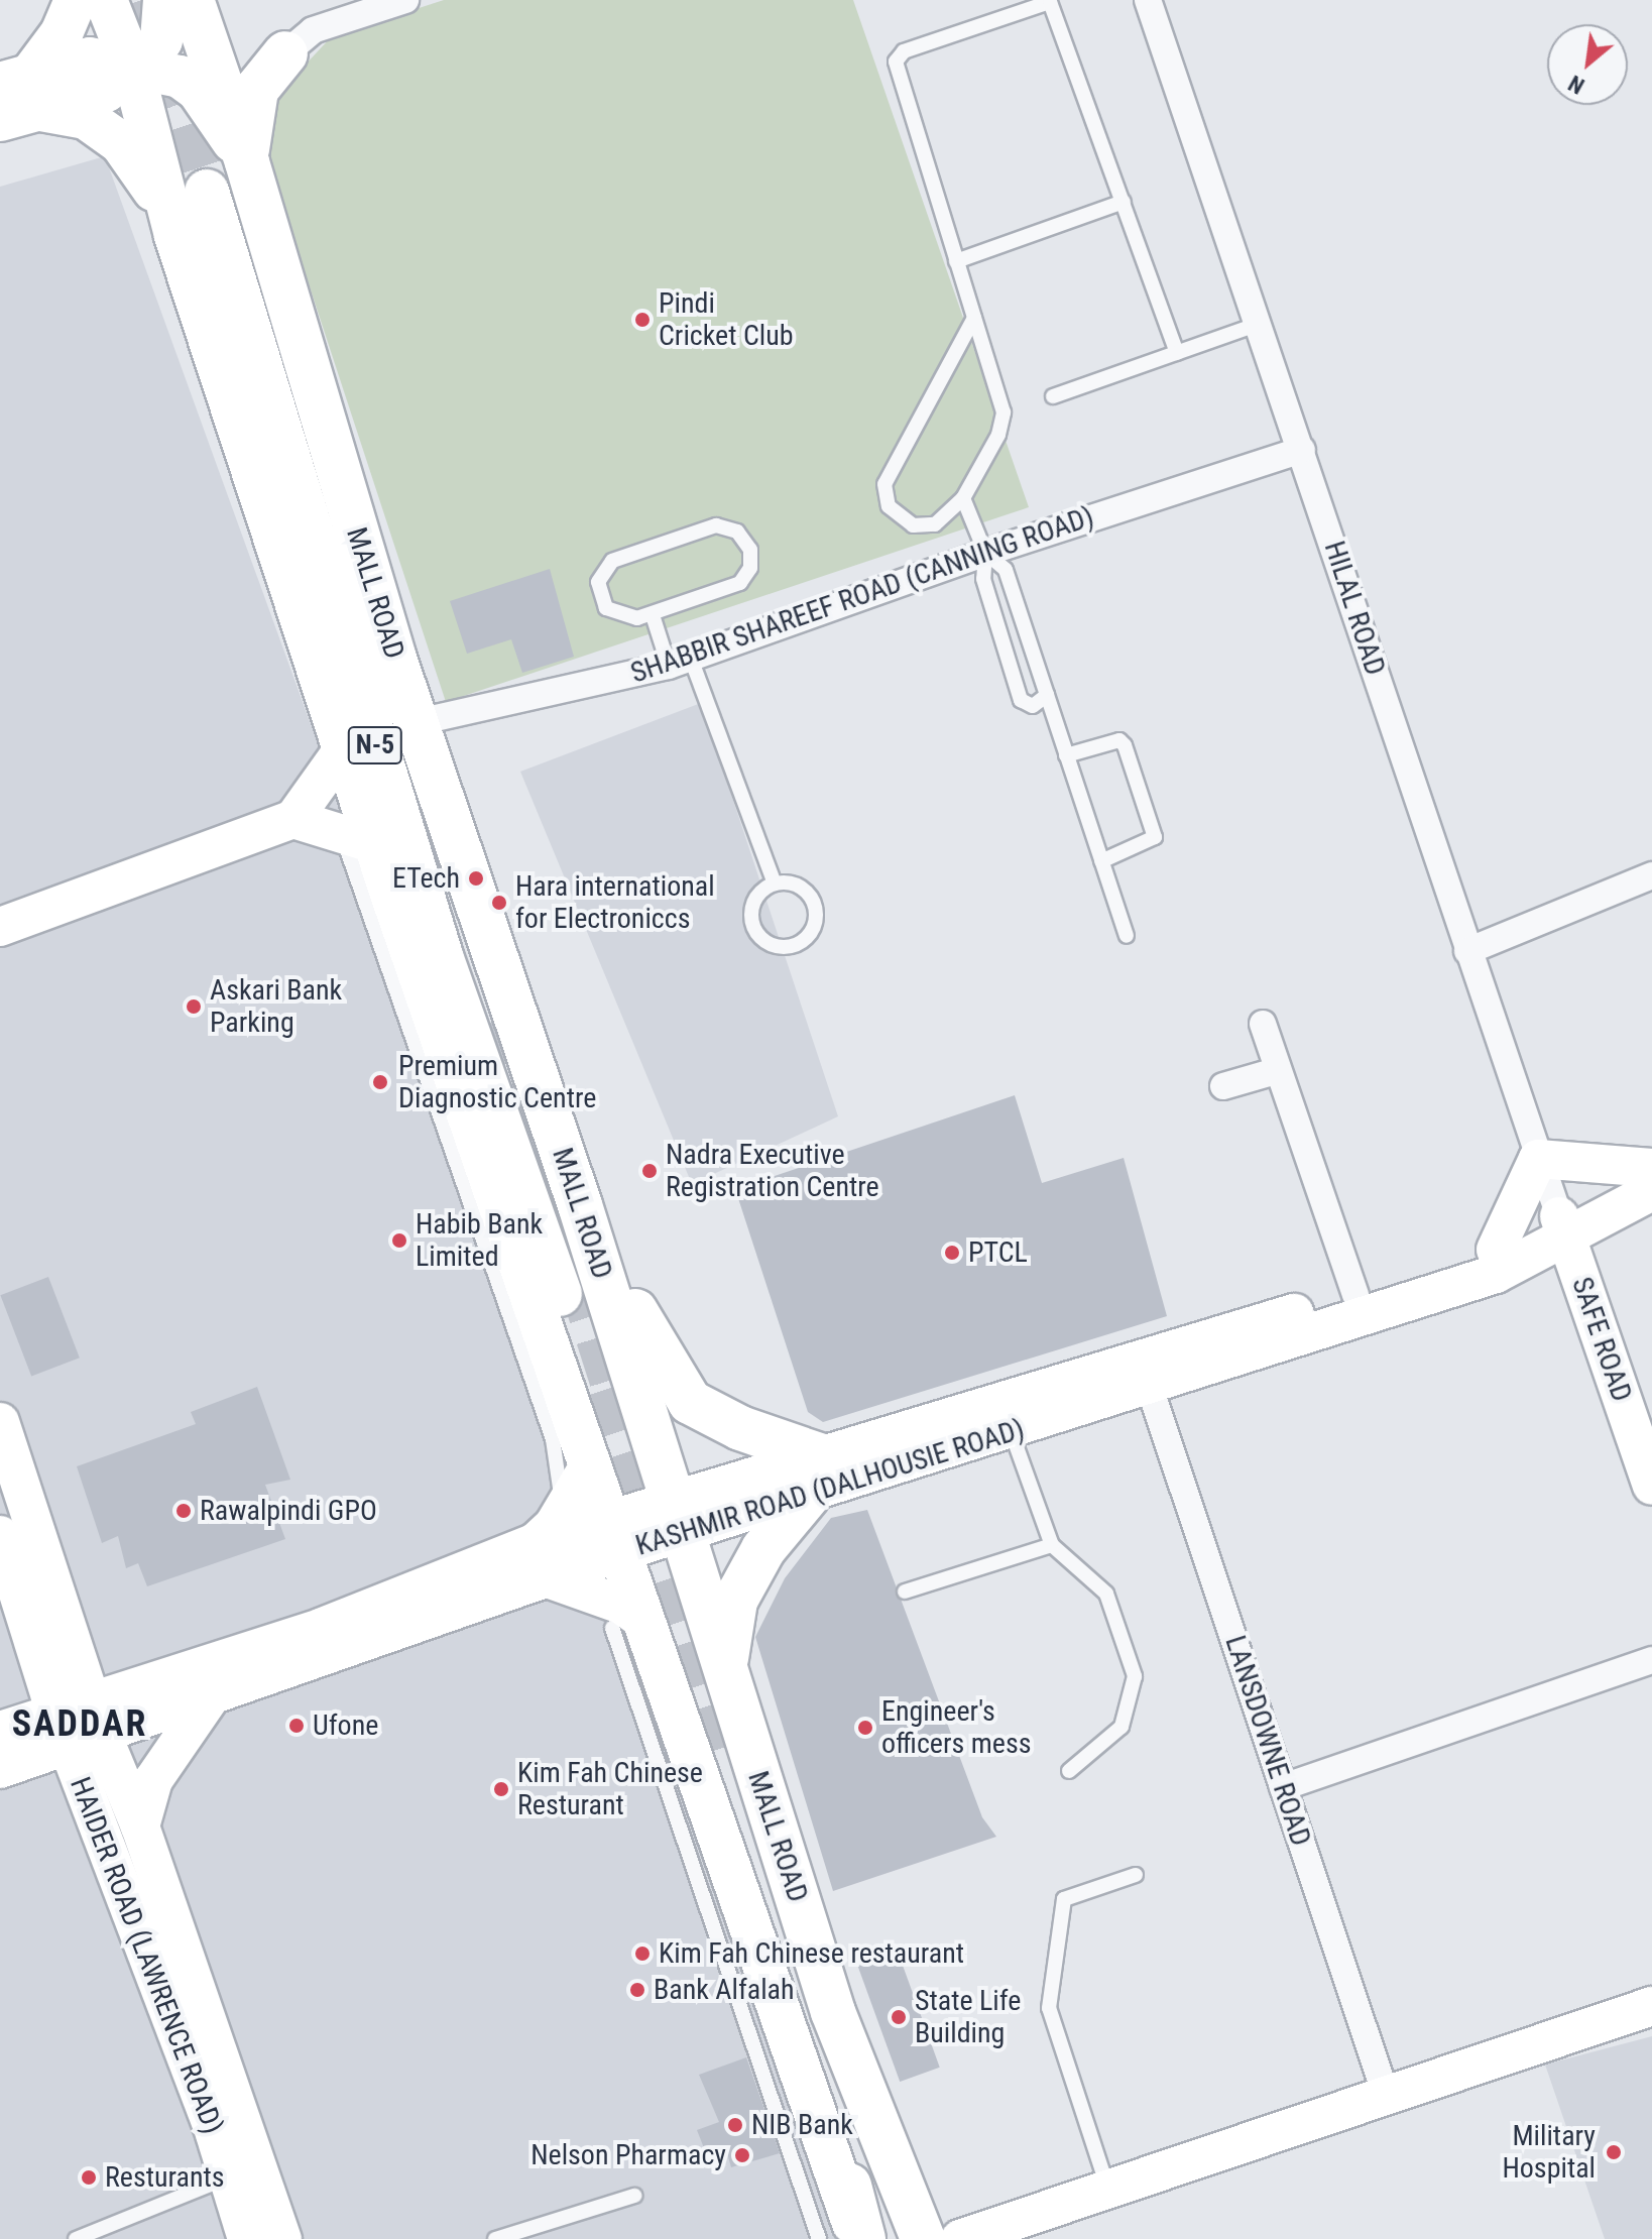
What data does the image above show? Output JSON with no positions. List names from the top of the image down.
{
  "streets": {
    "highway": ["MALL ROAD", "N-5"],
    "street": [
      "SHABBIR SHAREEF ROAD (CANNING ROAD)",
      "HILAL ROAD",
      "SAFE ROAD",
      "KASHMIR ROAD (DALHOUSIE ROAD)",
      "LANSDOWNE ROAD",
      "HAIDER ROAD (LAWRENCE ROAD)"
    ]
  },
  "crossings": [
    ["MALL ROAD", "SHABBIR SHAREEF ROAD (CANNING ROAD)"],
    ["MALL ROAD", "KASHMIR ROAD (DALHOUSIE ROAD)"],
    ["SHABBIR SHAREEF ROAD (CANNING ROAD)", "HILAL ROAD"],
    ["HILAL ROAD", "SAFE ROAD"],
    ["HILAL ROAD", "KASHMIR ROAD (DALHOUSIE ROAD)"],
    ["SAFE ROAD", "KASHMIR ROAD (DALHOUSIE ROAD)"],
    ["KASHMIR ROAD (DALHOUSIE ROAD)", "LANSDOWNE ROAD"],
    ["KASHMIR ROAD (DALHOUSIE ROAD)", "HAIDER ROAD (LAWRENCE ROAD)"]
  ],
  "districts": ["SADDAR"],
  "places": [
    "Pindi Cricket Club",
    "ETech",
    "Hara international for Electroniccs",
    "Askari Bank Parking",
    "Premium Diagnostic Centre",
    "Nadra Executive Registration Centre",
    "Habib Bank Limited",
    "PTCL",
    "Rawalpindi GPO",
    "Ufone",
    "Engineer's officers mess",
    "Kim Fah Chinese Resturant",
    "Kim Fah Chinese restaurant",
    "Bank Alfalah",
    "State Life Building",
    "NIB Bank",
    "Military Hospital",
    "Nelson Pharmacy",
    "Resturants"
  ],
  "north": "bottom left"
}
